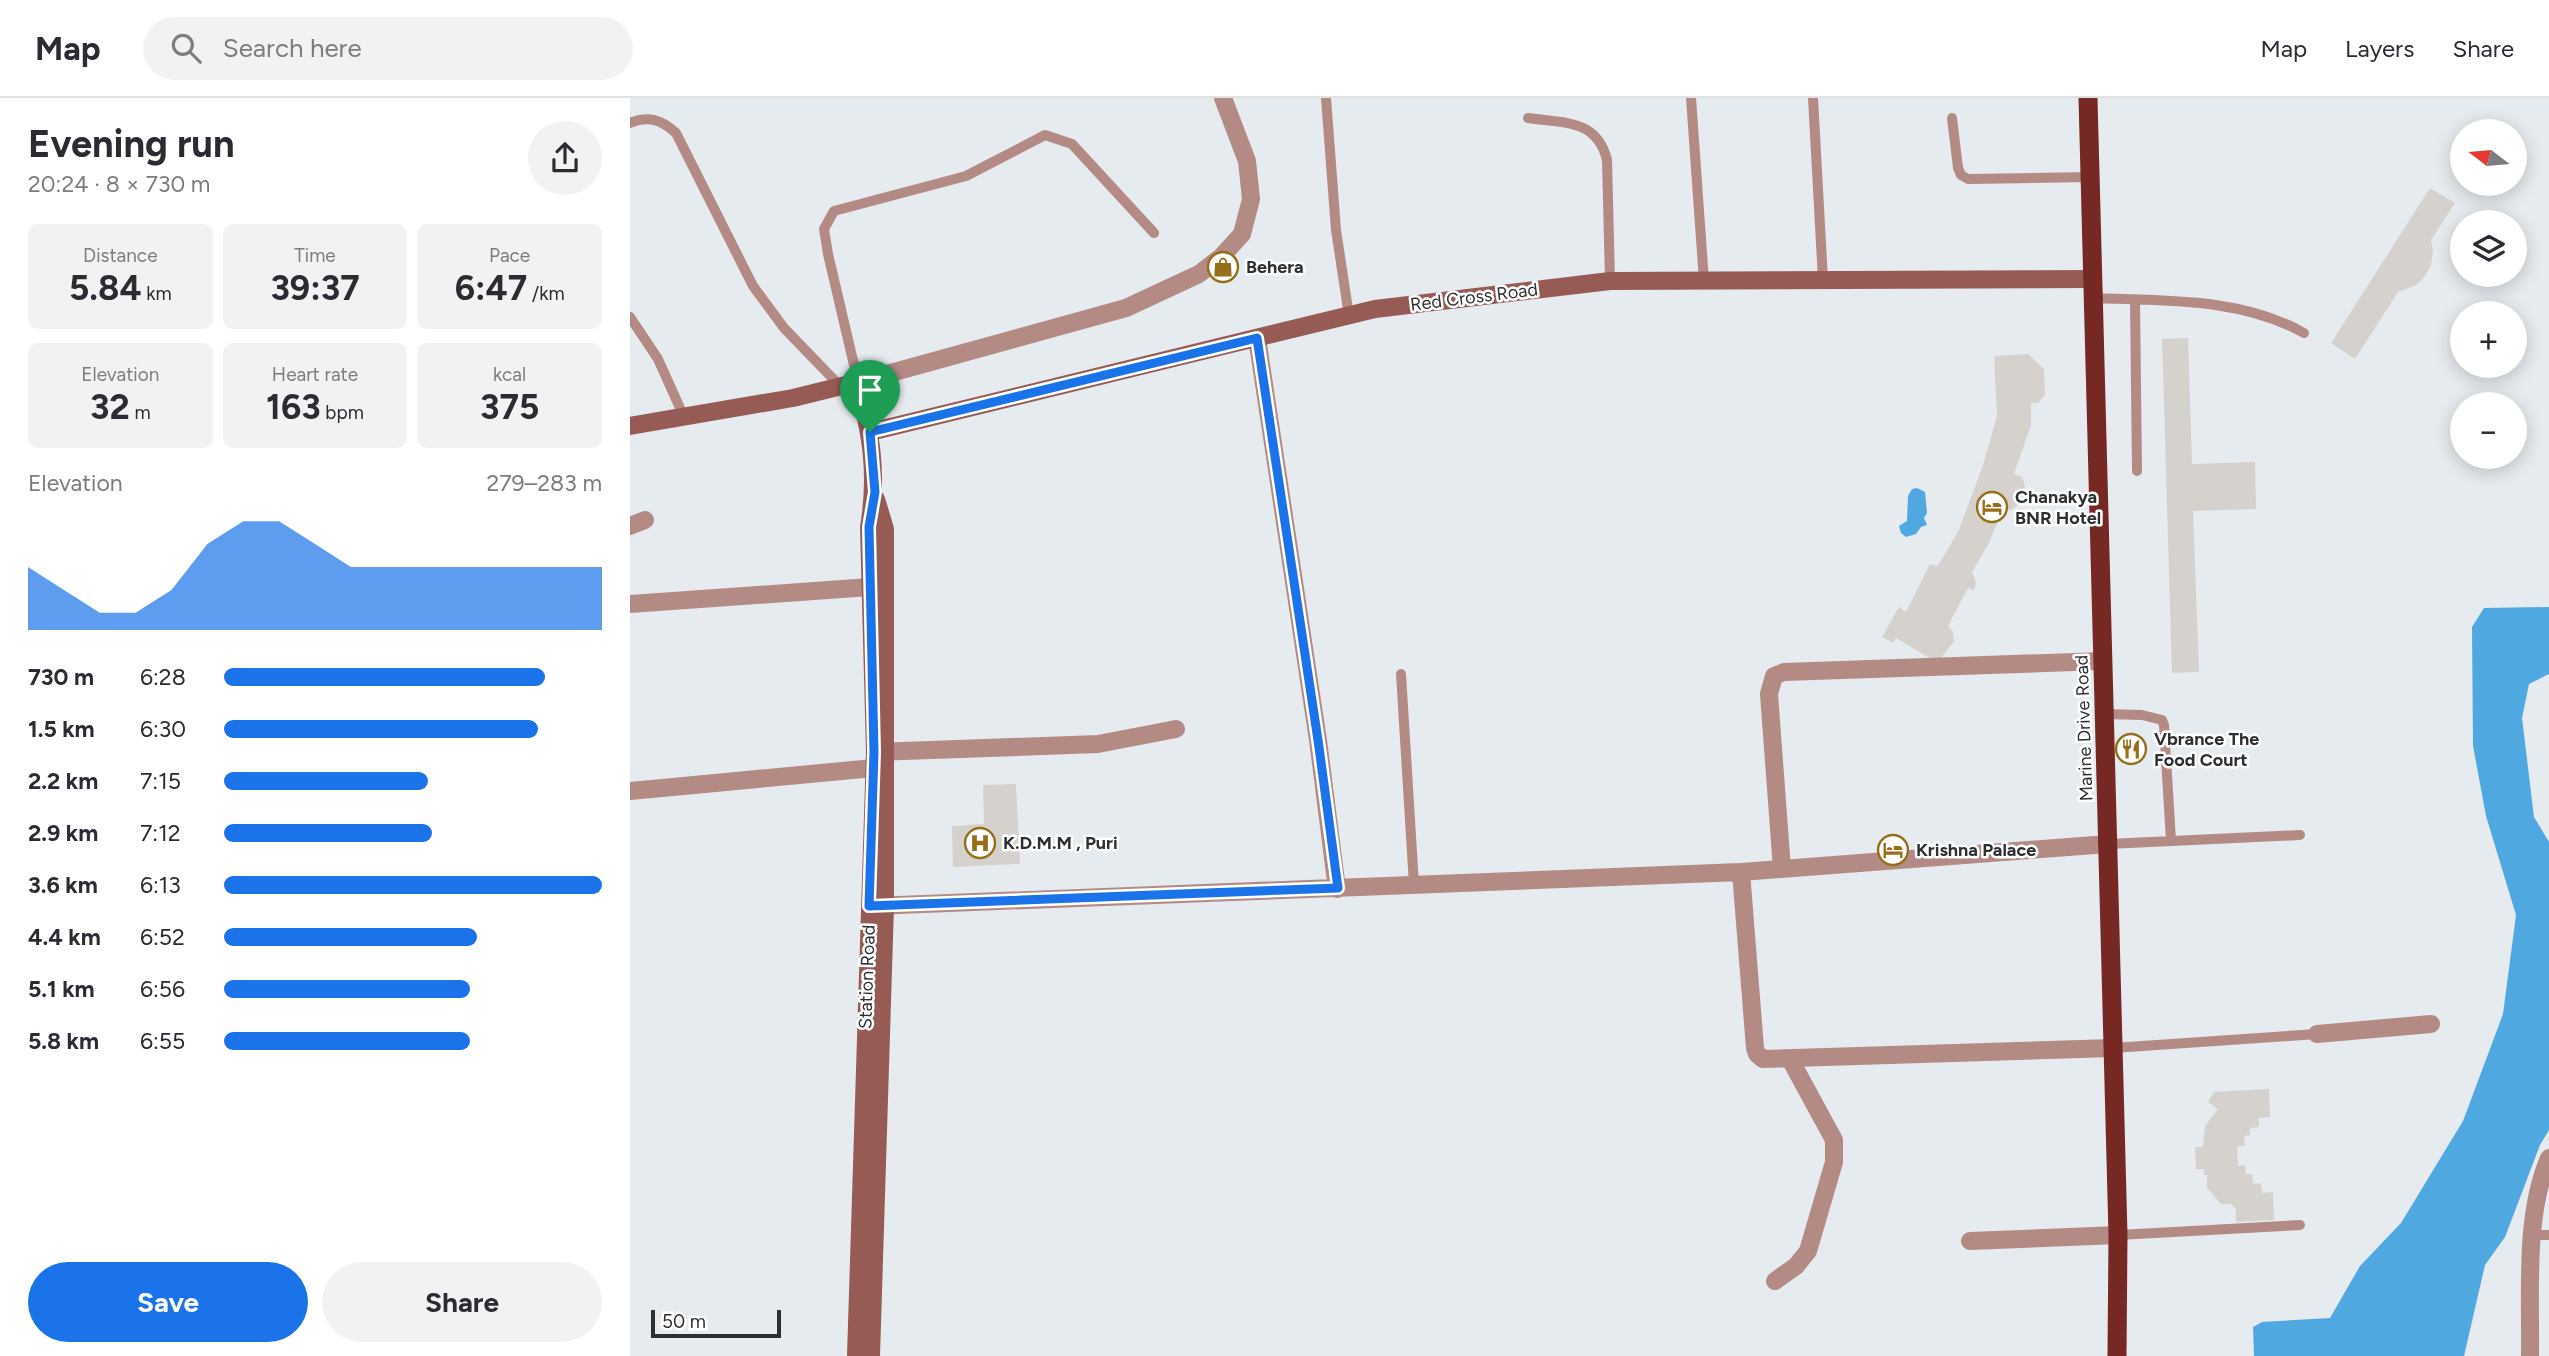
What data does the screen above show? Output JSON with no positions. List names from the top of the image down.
{
  "streets": {
    "highway": ["Marine Drive Road"],
    "main road": ["Red Cross Road", "Station Road"]
  },
  "crossings": [
    ["Red Cross Road", "Marine Drive Road"],
    ["Red Cross Road", "Station Road"]
  ],
  "places": {
    "shop": ["Behera"],
    "hotel": ["Chanakya BNR Hotel", "Krishna Palace"],
    "restaurant": ["Vbrance The Food Court"],
    "hospital": ["K.D.M.M , Puri"]
  },
  "scale_bar": "50 m",
  "north": "left",
  "page": {
    "header": "Map",
    "search": "Search here",
    "nav": ["Map", "Layers", "Share"],
    "heading": ["Evening run", "20:24 · 8 × 730 m"],
    "map_buttons": ["+", "−"],
    "stats": [
      ["Distance", "5.84 km"],
      ["Time", "39:37"],
      ["Pace", "6:47 /km"],
      ["Elevation", "32 m"],
      ["Heart rate", "163 bpm"],
      ["kcal", "375"]
    ],
    "chart": ["Elevation", "279–283 m"],
    "list": [
      {
        "name": "730 m",
        "note": "6:28"
      },
      {
        "name": "1.5 km",
        "note": "6:30"
      },
      {
        "name": "2.2 km",
        "note": "7:15"
      },
      {
        "name": "2.9 km",
        "note": "7:12"
      },
      {
        "name": "3.6 km",
        "note": "6:13"
      },
      {
        "name": "4.4 km",
        "note": "6:52"
      },
      {
        "name": "5.1 km",
        "note": "6:56"
      },
      {
        "name": "5.8 km",
        "note": "6:55"
      }
    ],
    "buttons": ["Save", "Share"],
    "scale": "50 m"
  }
}
